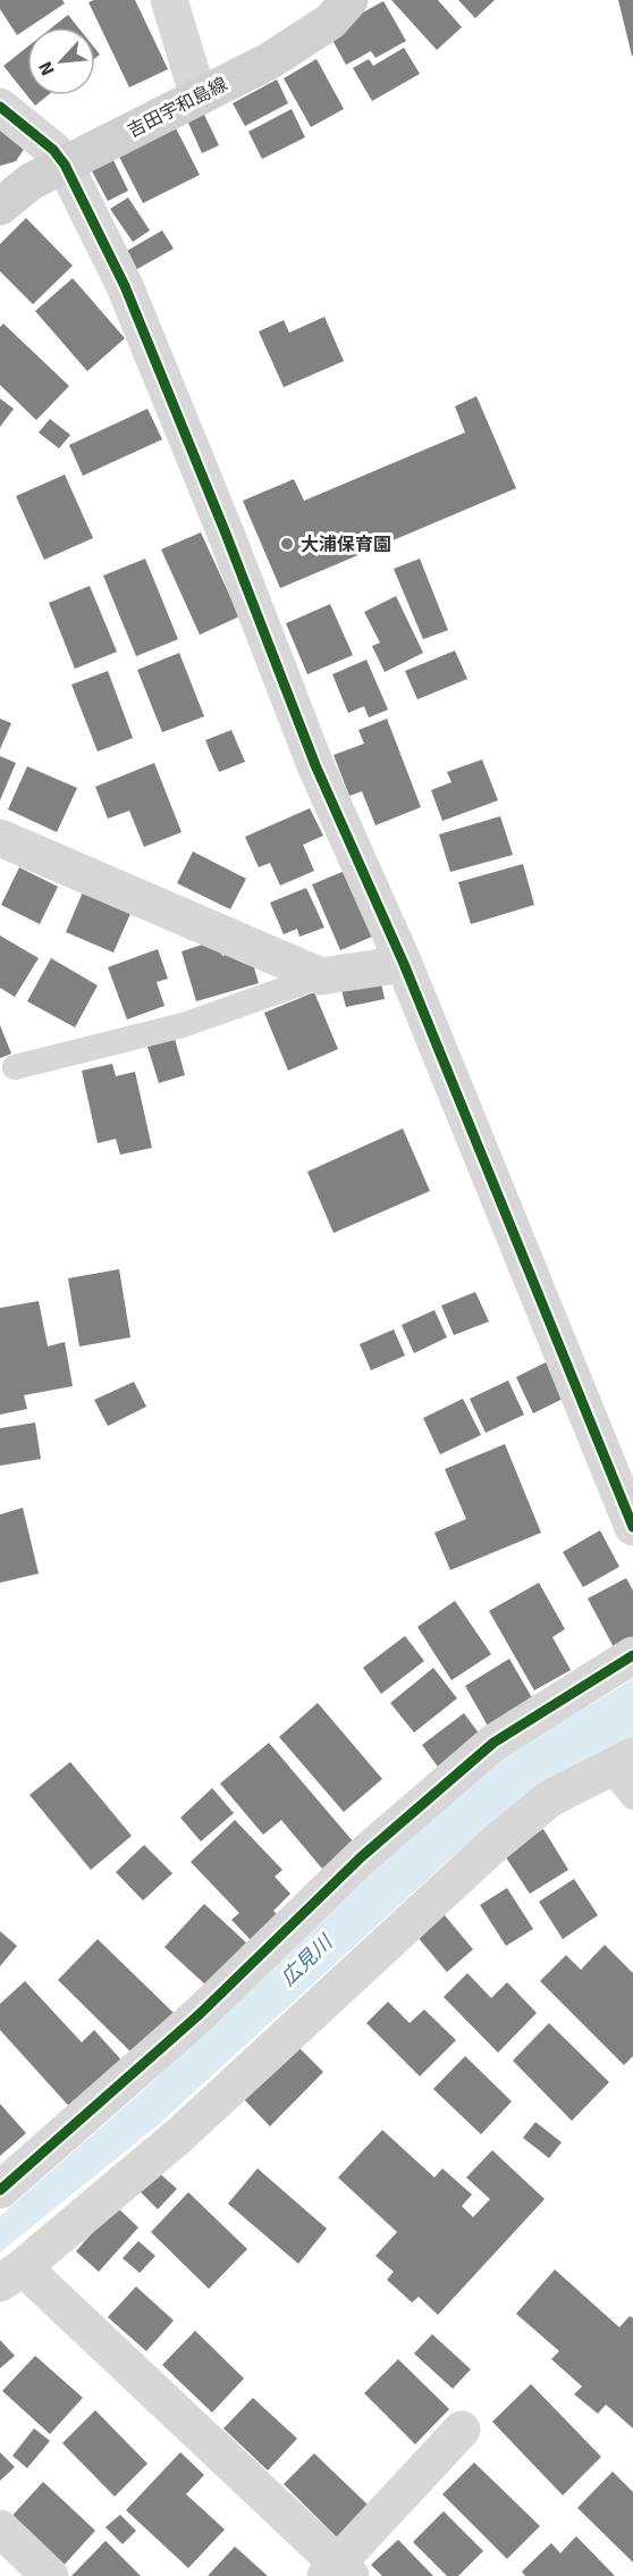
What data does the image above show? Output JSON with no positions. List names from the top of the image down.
{
  "streets": {
    "main road": ["吉田宇和島線"]
  },
  "water": ["広見川"],
  "places": ["大浦保育園"],
  "north": "bottom left"
}
